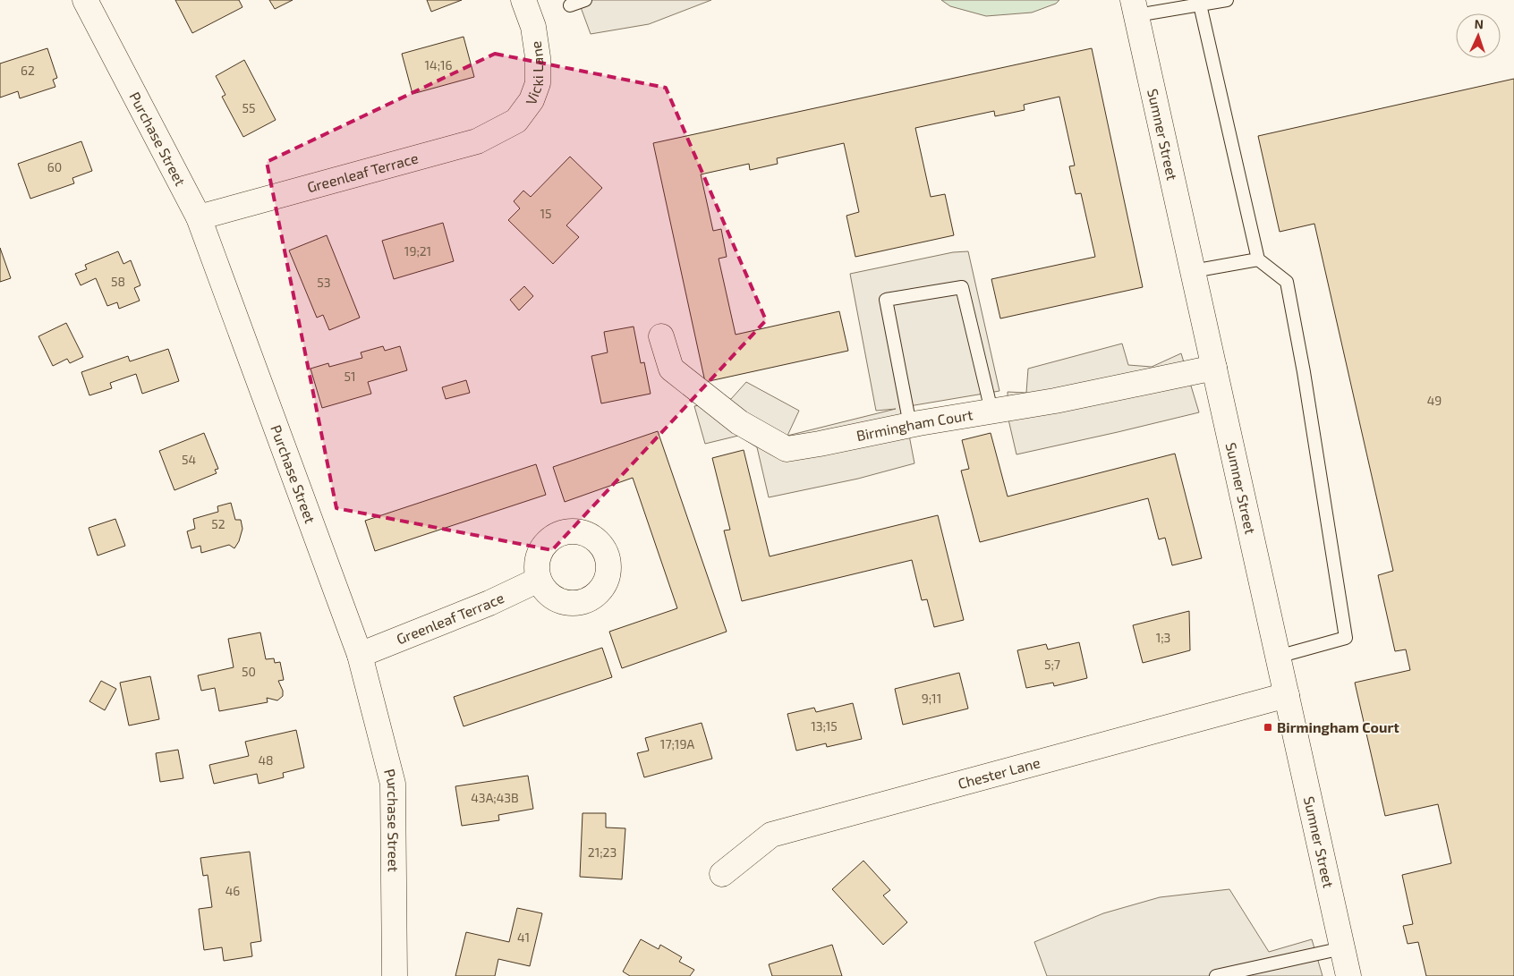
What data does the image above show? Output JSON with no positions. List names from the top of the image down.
{
  "streets": {
    "street": [
      "Vicki Lane",
      "Sumner Street",
      "Purchase Street",
      "Greenleaf Terrace",
      "Birmingham Court",
      "Chester Lane"
    ]
  },
  "crossings": [
    ["Vicki Lane", "Greenleaf Terrace"],
    ["Sumner Street", "Birmingham Court"],
    ["Sumner Street", "Chester Lane"],
    ["Purchase Street", "Greenleaf Terrace"]
  ],
  "places": {
    "transit": ["Birmingham Court"]
  },
  "house_numbers": [
    "14;16",
    "62",
    "55",
    "60",
    "15",
    "19;21",
    "58",
    "53",
    "51",
    "49",
    "54",
    "52",
    "1;3",
    "5;7",
    "50",
    "9;11",
    "13;15",
    "17;19A",
    "48",
    "43A;43B",
    "21;23",
    "46",
    "41"
  ],
  "north": "top"
}
